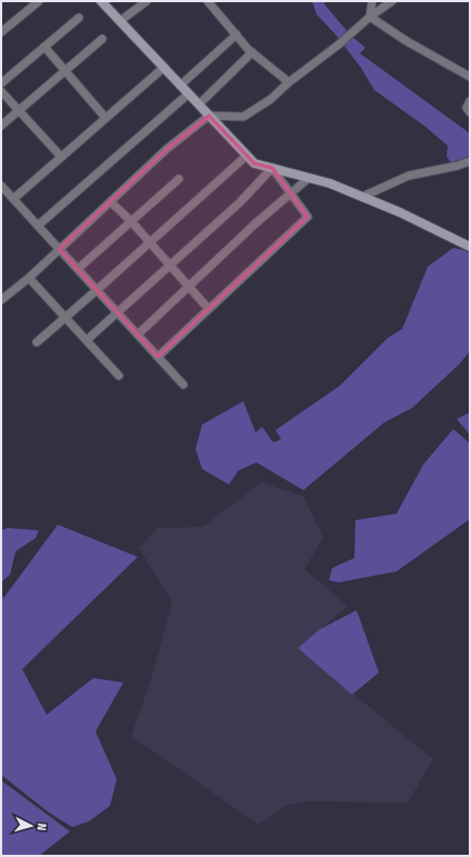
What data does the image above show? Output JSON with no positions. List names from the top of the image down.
{
  "north": "right"
}
